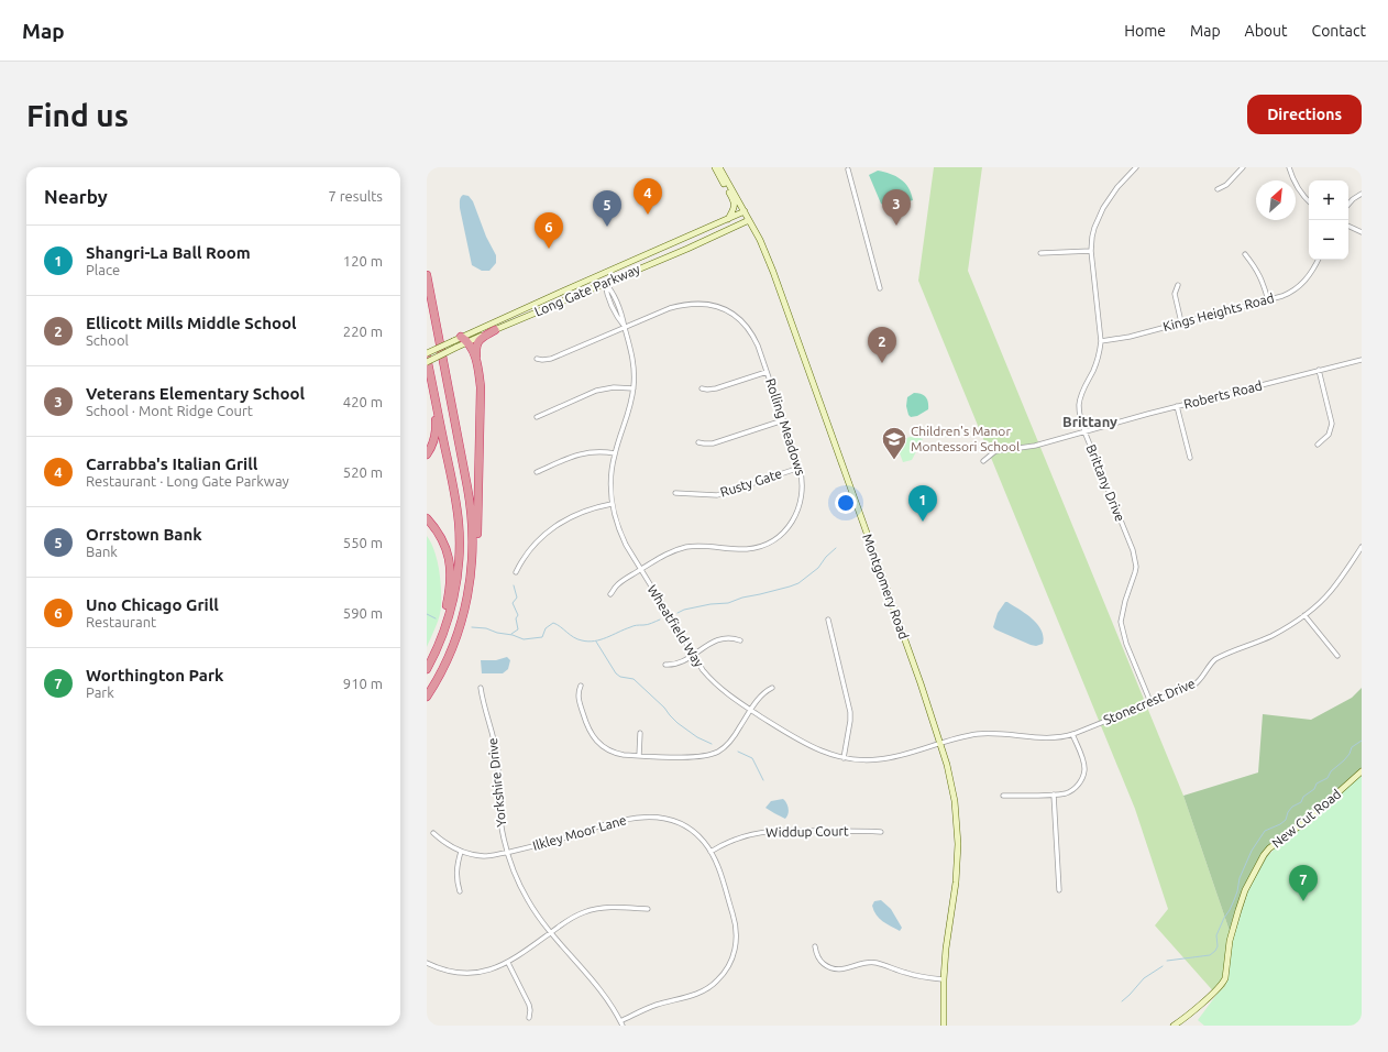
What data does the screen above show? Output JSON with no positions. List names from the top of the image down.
{
  "streets": {
    "street": [
      "Long Gate Parkway",
      "Kings Heights Road",
      "Roberts Road",
      "Rolling Meadows",
      "Rusty Gate",
      "Brittany Drive",
      "Montgomery Road",
      "Wheatfield Way",
      "Stonecrest Drive",
      "Yorkshire Drive",
      "New Cut Road",
      "Widdup Court",
      "Ilkley Moor Lane"
    ]
  },
  "crossings": [
    ["Long Gate Parkway", "Montgomery Road"],
    ["Long Gate Parkway", "Wheatfield Way"],
    ["Kings Heights Road", "Brittany Drive"],
    ["Roberts Road", "Brittany Drive"],
    ["Rolling Meadows", "Rusty Gate"],
    ["Rolling Meadows", "Wheatfield Way"],
    ["Brittany Drive", "Stonecrest Drive"],
    ["Montgomery Road", "Wheatfield Way"],
    ["Montgomery Road", "Stonecrest Drive"],
    ["Wheatfield Way", "Stonecrest Drive"],
    ["Yorkshire Drive", "Ilkley Moor Lane"],
    ["Widdup Court", "Ilkley Moor Lane"]
  ],
  "districts": ["Brittany"],
  "places": {
    "school or university": ["Children's Manor Montessori School"]
  },
  "north": "top right",
  "page": {
    "header": "Map",
    "nav": [
      "Home",
      "Map",
      "About",
      "Contact"
    ],
    "buttons": "Directions",
    "title": "Find us",
    "heading": ["Nearby", "7 results"],
    "pins": [
      "4",
      "3",
      "5",
      "6",
      "2",
      "1",
      "7"
    ],
    "map_buttons": ["+", "−"],
    "list": [
      {
        "mark": "1",
        "name": "Shangri-La Ball Room",
        "note": "Place",
        "value": "120 m"
      },
      {
        "mark": "2",
        "name": "Ellicott Mills Middle School",
        "note": "School",
        "value": "220 m"
      },
      {
        "mark": "3",
        "name": "Veterans Elementary School",
        "note": "School · Mont Ridge Court",
        "value": "420 m"
      },
      {
        "mark": "4",
        "name": "Carrabba's Italian Grill",
        "note": "Restaurant · Long Gate Parkway",
        "value": "520 m"
      },
      {
        "mark": "5",
        "name": "Orrstown Bank",
        "note": "Bank",
        "value": "550 m"
      },
      {
        "mark": "6",
        "name": "Uno Chicago Grill",
        "note": "Restaurant",
        "value": "590 m"
      },
      {
        "mark": "7",
        "name": "Worthington Park",
        "note": "Park",
        "value": "910 m"
      }
    ]
  }
}
